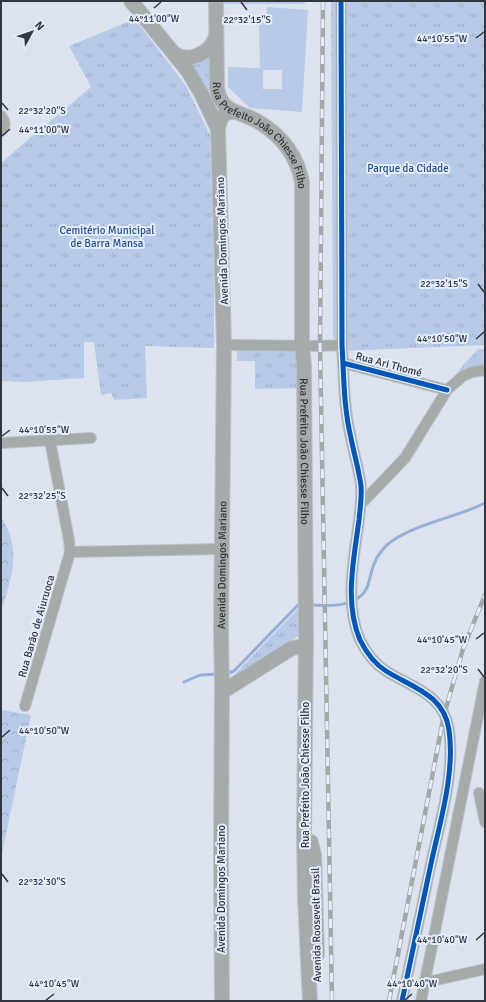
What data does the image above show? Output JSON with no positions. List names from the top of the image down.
{
  "streets": {
    "main road": ["Rua Prefeito João Chiesse Filho", "Avenida Domingos Mariano", "Avenida Roosevelt Brasil"],
    "street": ["Rua Ari Thomé", "Rua Barão de Aiuruoca"]
  },
  "crossings": [
    ["Rua Prefeito João Chiesse Filho", "Avenida Roosevelt Brasil"]
  ],
  "parks": ["Parque da Cidade", "Cemitério Municipal de Barra Mansa"],
  "north": "top right",
  "coordinates": [
    "44°11'00\"W",
    "22°32'15\"S",
    "44°10'55\"W",
    "22°32'20\"S",
    "44°10'50\"W",
    "22°32'25\"S",
    "44°10'45\"W",
    "22°32'30\"S",
    "44°10'40\"W"
  ]
}
